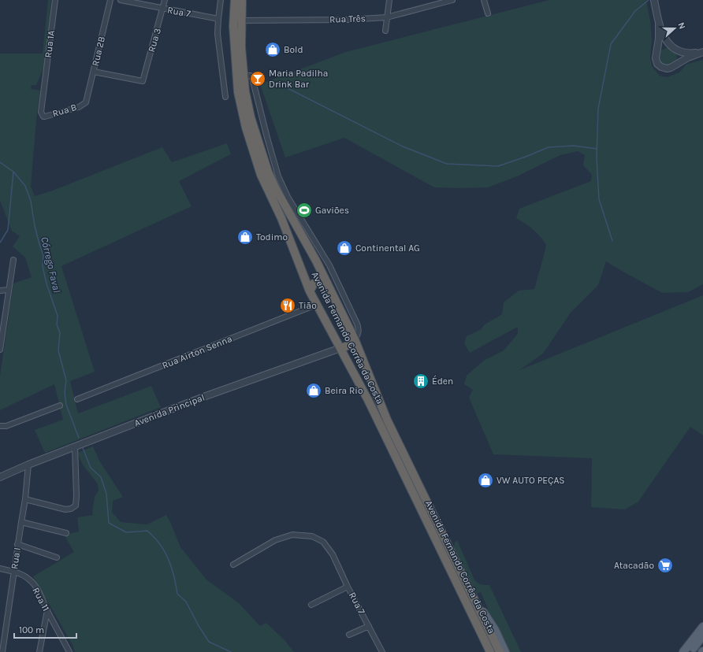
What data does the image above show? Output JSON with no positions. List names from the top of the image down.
{
  "streets": {
    "highway": ["Avenida Fernando Corrêa da Costa"],
    "street": [
      "Rua 7",
      "Rua Três",
      "Rua 3",
      "Rua 1A",
      "Rua 2B",
      "Rua B",
      "Rua Airton Senna",
      "Avenida Principal",
      "Rua I",
      "Rua 11"
    ]
  },
  "crossings": [
    ["Rua 7", "Rua 3"],
    ["Rua Três", "Avenida Fernando Corrêa da Costa"],
    ["Rua 3", "Rua 2B"],
    ["Rua 1A", "Rua B"],
    ["Rua 2B", "Rua B"],
    ["Avenida Fernando Corrêa da Costa", "Rua Airton Senna"],
    ["Avenida Fernando Corrêa da Costa", "Avenida Principal"],
    ["Avenida Principal", "Rua I"],
    ["Rua I", "Rua 11"]
  ],
  "water": ["Córrego Faval"],
  "places": {
    "shop": [
      "Bold",
      "Todimo",
      "Continental AG",
      "Beira Rio",
      "VW AUTO PEÇAS"
    ],
    "bar": ["Maria Padilha Drink Bar"],
    "sports": ["Gaviões"],
    "restaurant": ["Tião"],
    "building": ["Éden"],
    "supermarket": ["Atacadão"]
  },
  "scale_bar": "100 m",
  "north": "right"
}
